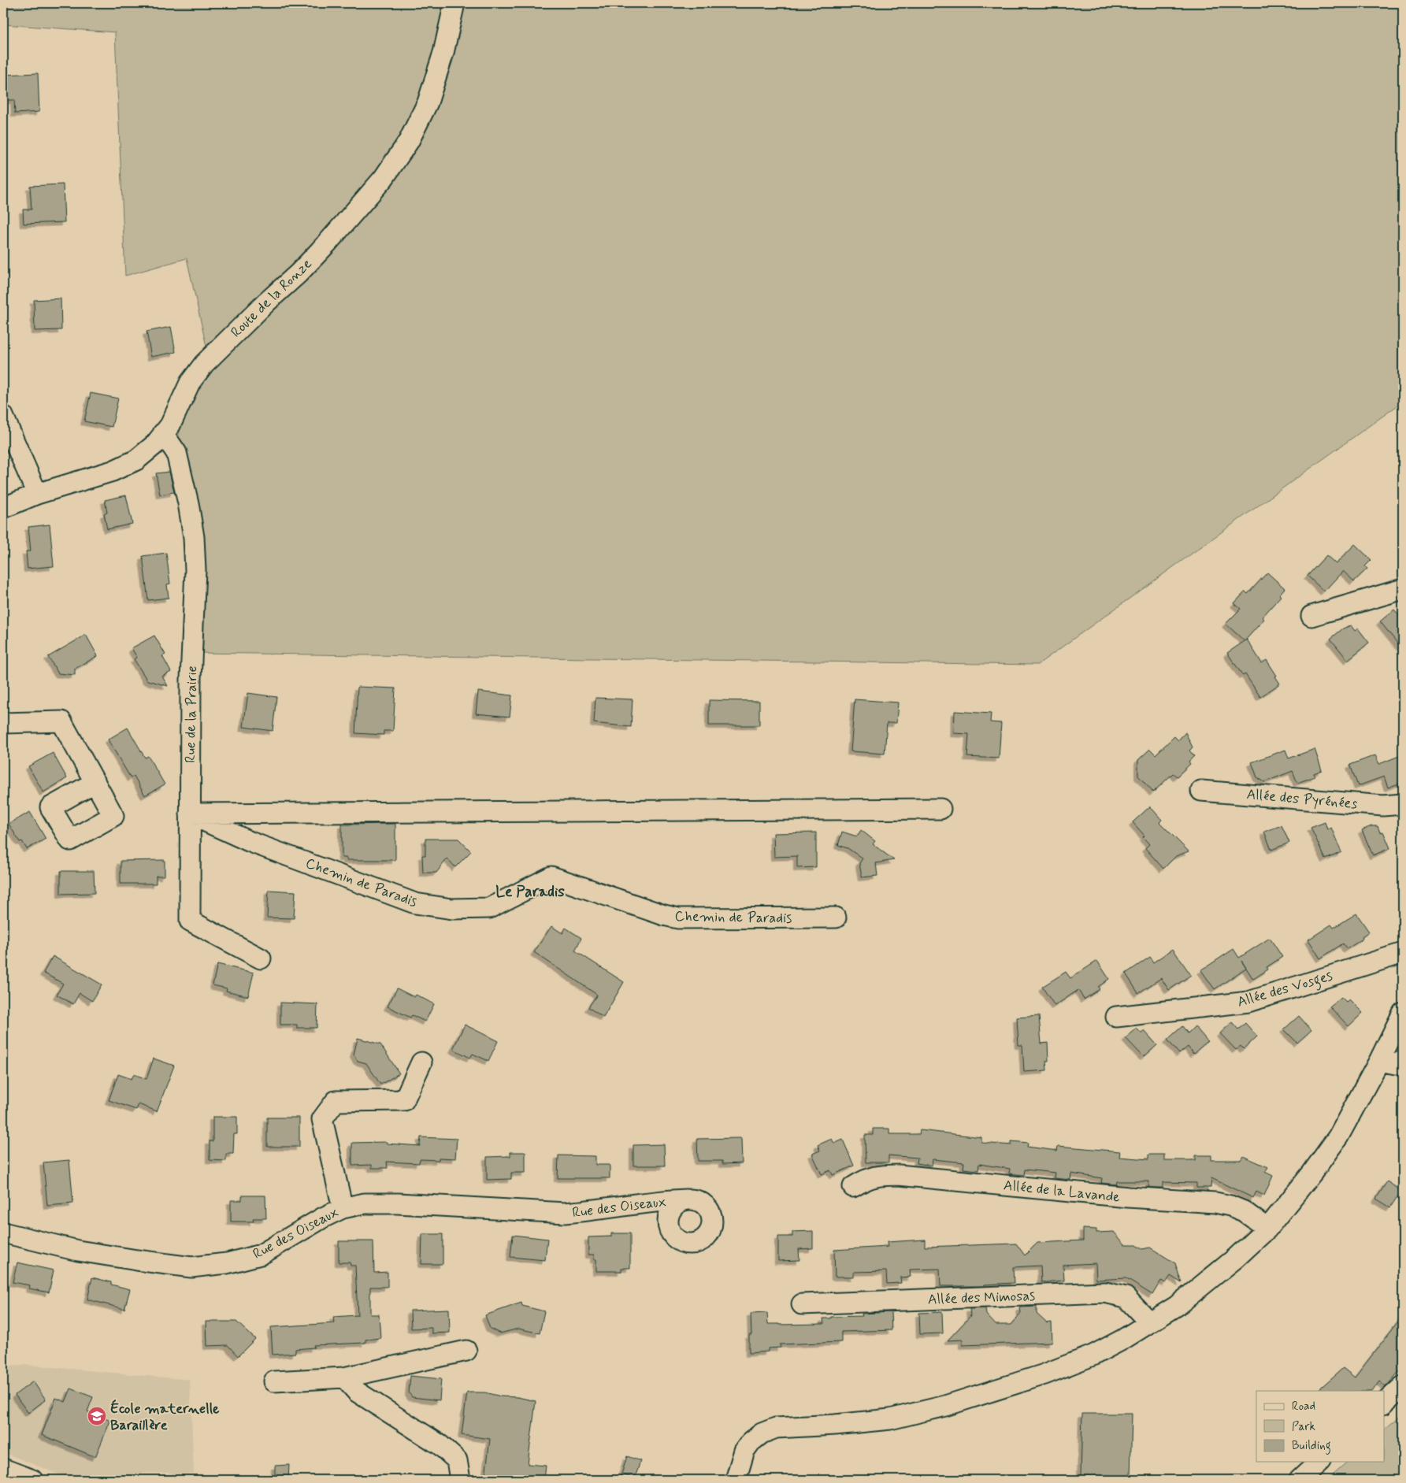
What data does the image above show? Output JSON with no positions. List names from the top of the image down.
{
  "streets": {
    "street": [
      "Route de la Ronze",
      "Rue de la Prairie",
      "Allée des Pyrénées",
      "Chemin de Paradis",
      "Allée des Vosges",
      "Allée de la Lavande",
      "Rue des Oiseaux",
      "Allée des Mimosas"
    ]
  },
  "crossings": [
    ["Route de la Ronze", "Rue de la Prairie"],
    ["Rue de la Prairie", "Chemin de Paradis"]
  ],
  "districts": ["Le Paradis"],
  "places": {
    "school or university": ["École maternelle Baraillère"]
  },
  "legend": ["Road", "Park", "Building"]
}
